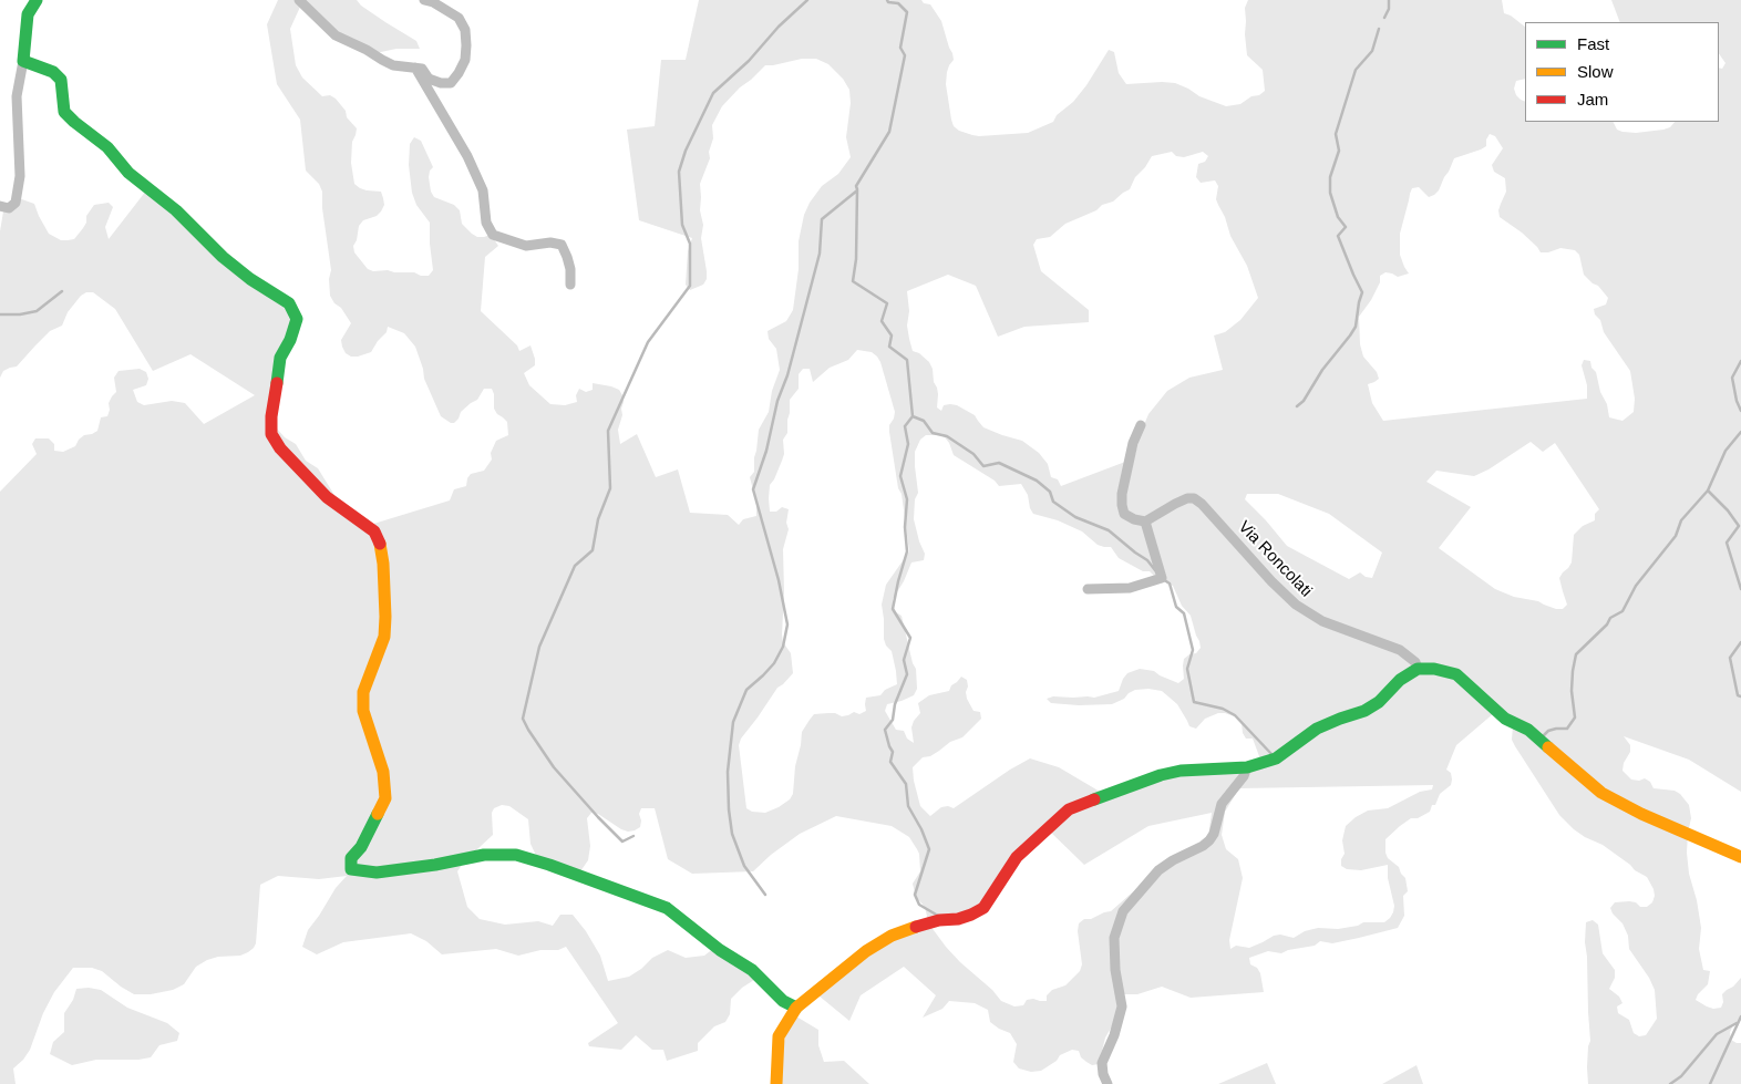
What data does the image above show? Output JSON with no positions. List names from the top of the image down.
{
  "streets": {
    "street": ["Via Roncolati"]
  },
  "legend": ["Fast", "Slow", "Jam"]
}
